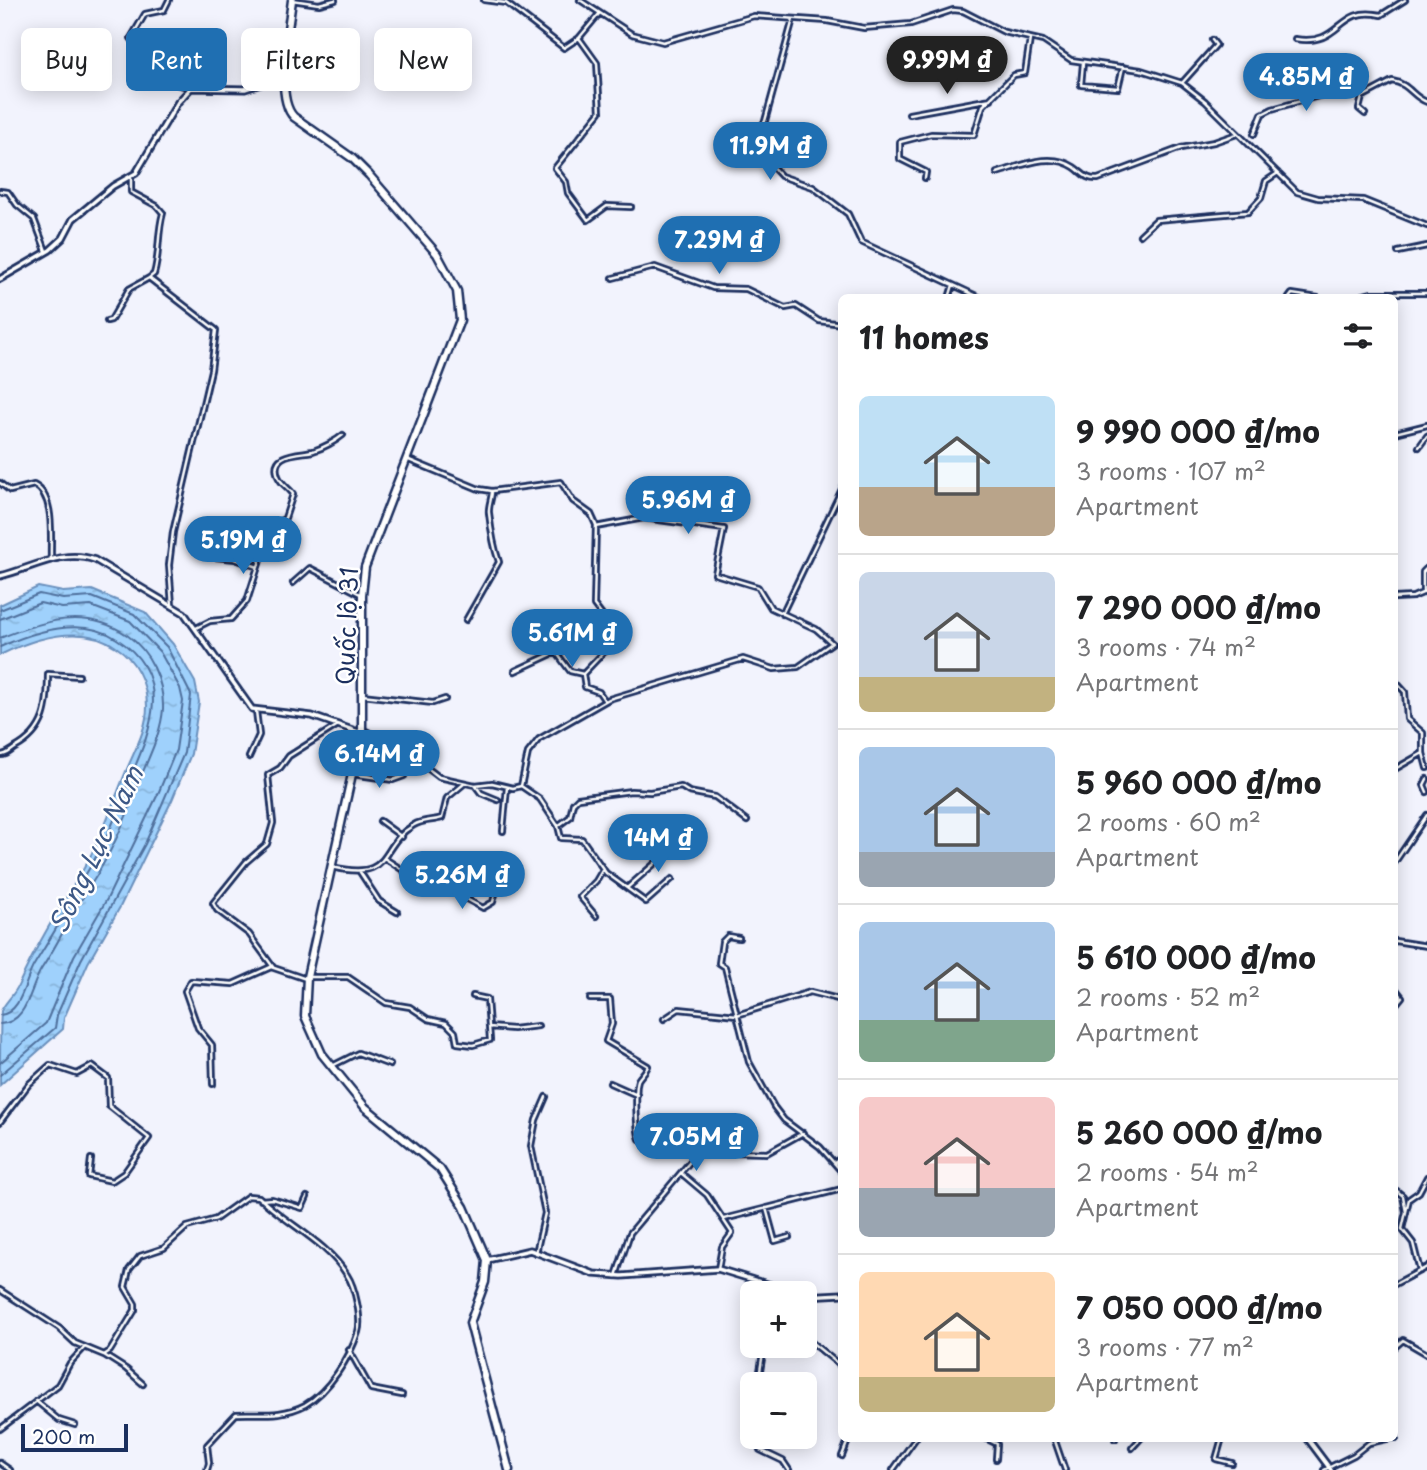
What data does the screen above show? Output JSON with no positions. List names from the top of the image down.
{
  "streets": {
    "highway": ["Quốc lộ 31"]
  },
  "water": ["Sông Lục Nam"],
  "scale_bar": "200 m",
  "page": {
    "chip": [
      "Buy",
      "Rent",
      "Filters",
      "New"
    ],
    "price": [
      "9.99M ₫",
      "4.85M ₫",
      "11.9M ₫",
      "7.29M ₫",
      "5.96M ₫",
      "5.19M ₫",
      "5.61M ₫",
      "6.14M ₫",
      "14M ₫",
      "5.26M ₫",
      "7.05M ₫"
    ],
    "heading": "11 homes",
    "list": [
      {
        "name": "9 990 000 ₫/mo",
        "note": "3 rooms · 107 m² · Apartment"
      },
      {
        "name": "7 290 000 ₫/mo",
        "note": "3 rooms · 74 m² · Apartment"
      },
      {
        "name": "5 960 000 ₫/mo",
        "note": "2 rooms · 60 m² · Apartment"
      },
      {
        "name": "5 610 000 ₫/mo",
        "note": "2 rooms · 52 m² · Apartment"
      },
      {
        "name": "5 260 000 ₫/mo",
        "note": "2 rooms · 54 m² · Apartment"
      },
      {
        "name": "7 050 000 ₫/mo",
        "note": "3 rooms · 77 m² · Apartment"
      }
    ],
    "map_buttons": ["+", "−"],
    "scale": "200 m"
  }
}
